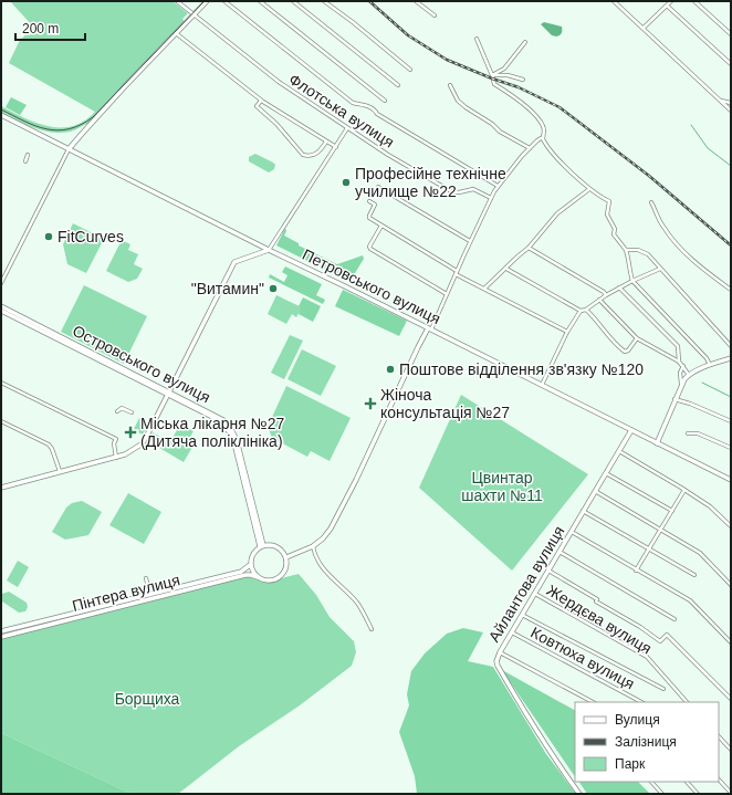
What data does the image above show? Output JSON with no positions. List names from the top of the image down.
{
  "streets": {
    "street": [
      "Флотська вулиця",
      "Петровського вулиця",
      "Островського вулиця",
      "Айлантова вулиця",
      "Пінтера вулиця",
      "Жердєва вулиця",
      "Ковтюха вулиця"
    ]
  },
  "crossings": [
    ["Петровського вулиця", "Айлантова вулиця"],
    ["Островського вулиця", "Пінтера вулиця"],
    ["Айлантова вулиця", "Жердєва вулиця"],
    ["Айлантова вулиця", "Ковтюха вулиця"]
  ],
  "parks": ["Цвинтар шахти №11", "Борщиха"],
  "places": {
    "other": [
      "Професійне технічне училище №22",
      "FitCurves",
      "\"Витамин\"",
      "Поштове відділення зв'язку №120"
    ],
    "health": ["Жіноча консультація №27", "Міська лікарня №27 (Дитяча поліклініка)"]
  },
  "legend": ["Вулиця", "Залізниця", "Парк"],
  "scale_bar": "200 m"
}
